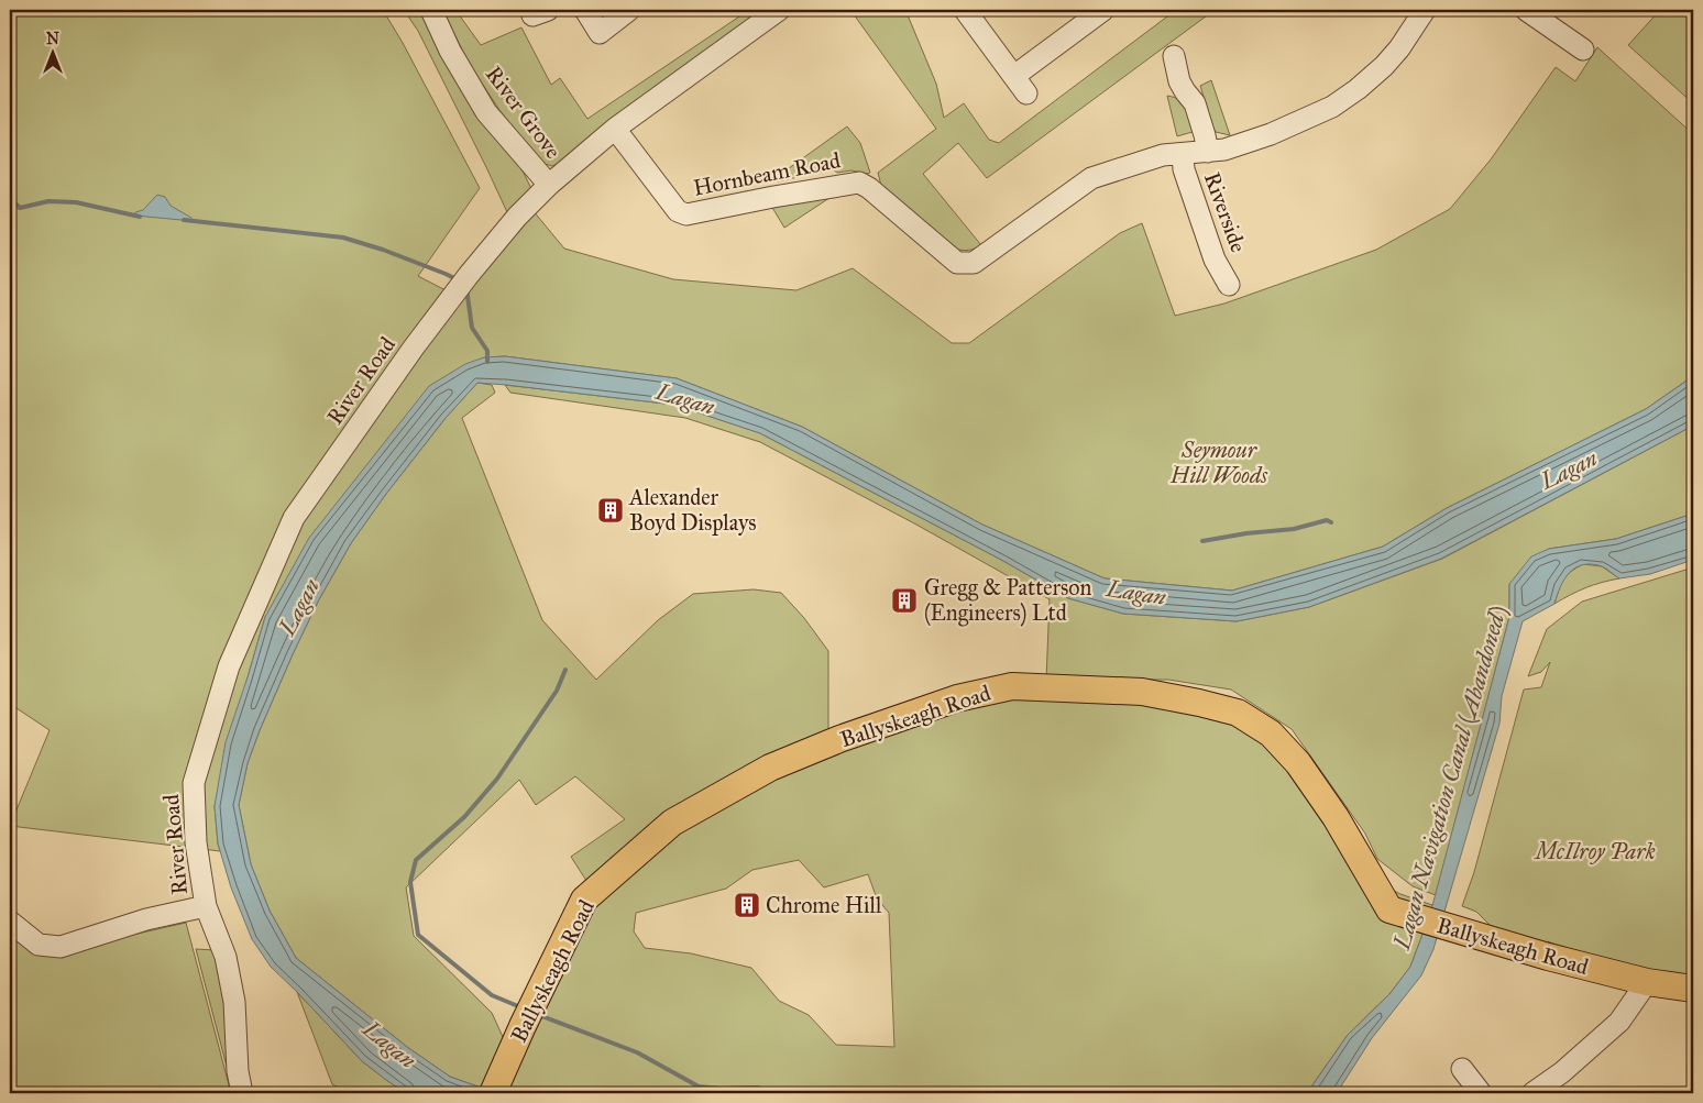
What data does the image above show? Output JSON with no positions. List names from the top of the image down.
{
  "streets": {
    "main road": ["Ballyskeagh Road"],
    "street": [
      "River Grove",
      "Hornbeam Road",
      "Riverside",
      "River Road"
    ]
  },
  "crossings": [
    ["River Grove", "River Road"],
    ["Hornbeam Road", "Riverside"],
    ["Hornbeam Road", "River Road"]
  ],
  "water": ["Lagan", "Lagan Navigation Canal (Abandoned)"],
  "parks": ["Seymour Hill Woods", "McIlroy Park"],
  "places": {
    "building": ["Alexander Boyd Displays", "Gregg & Patterson (Engineers) Ltd", "Chrome Hill"]
  },
  "north": "top"
}
